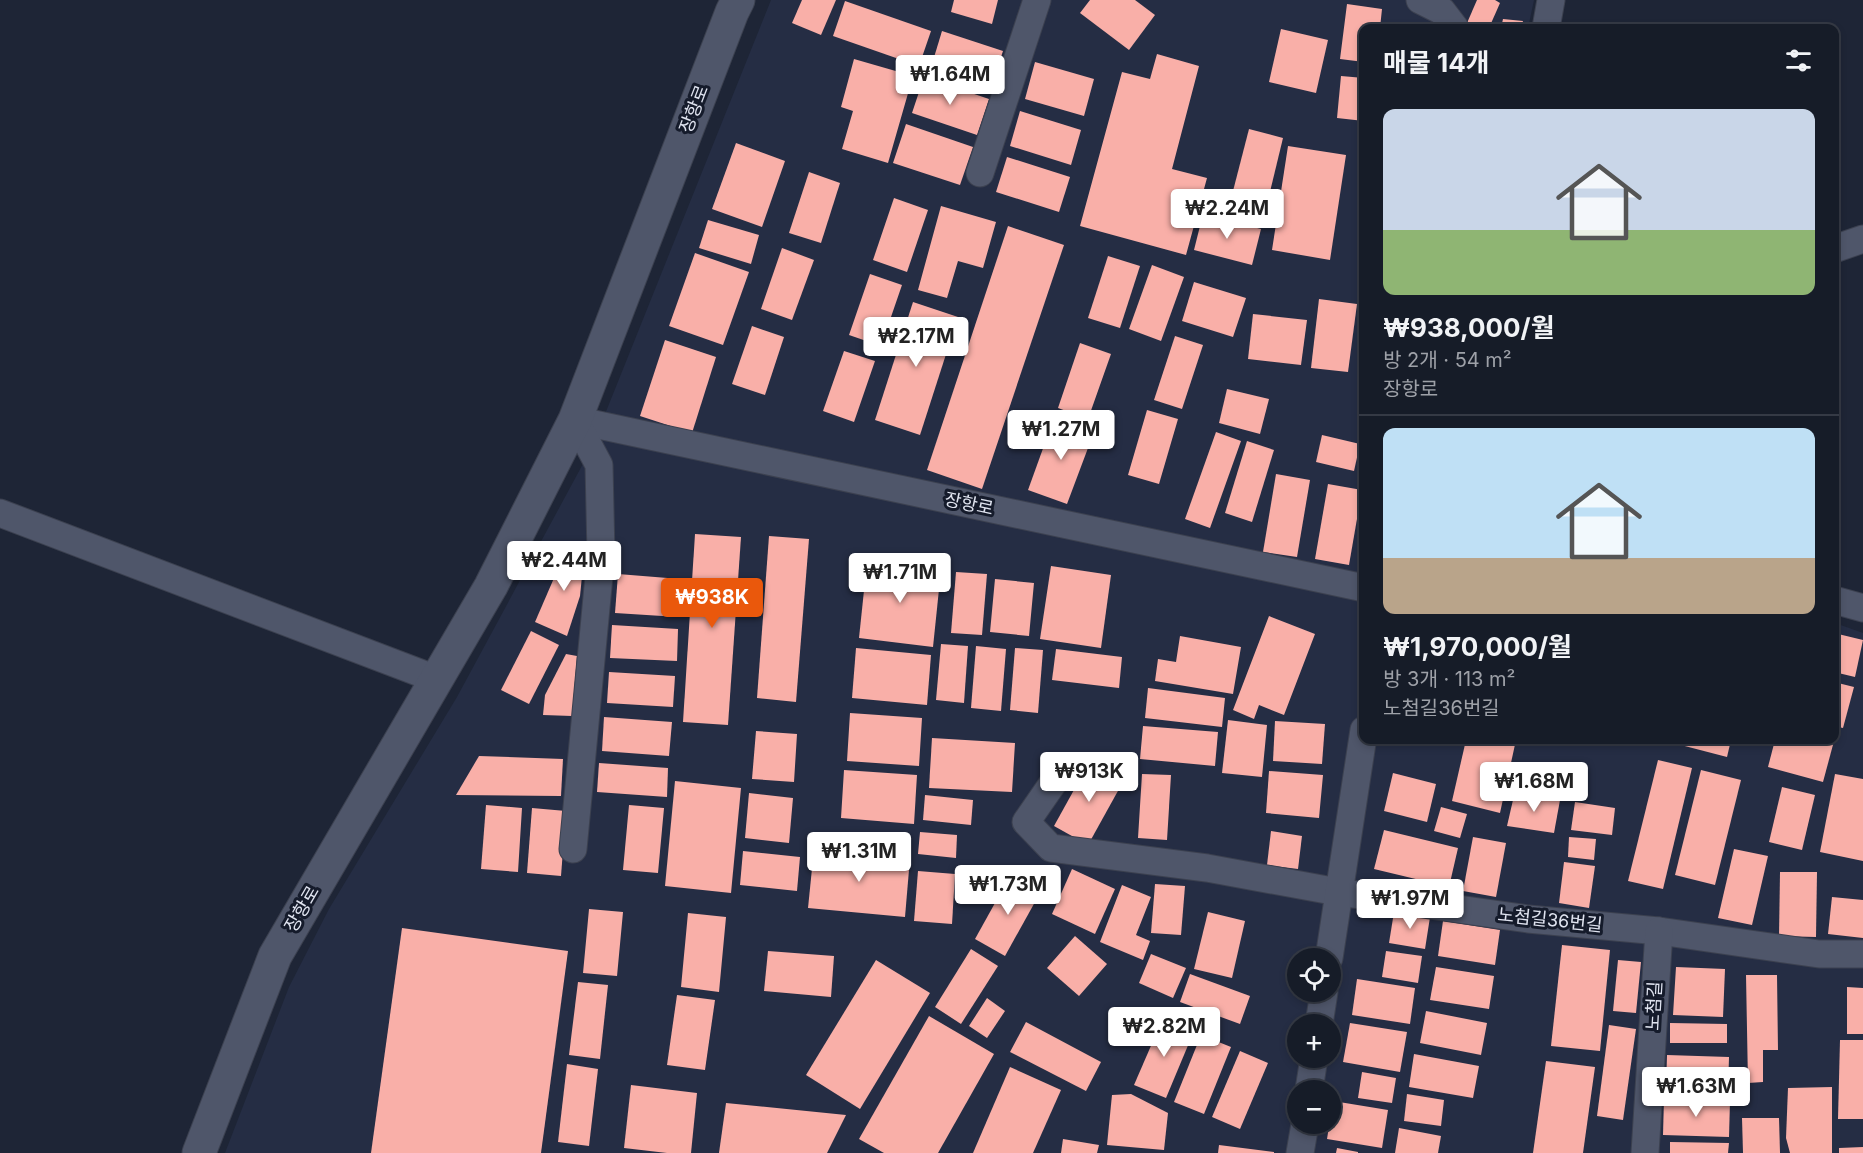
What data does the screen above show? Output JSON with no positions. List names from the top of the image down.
{
  "streets": {
    "main road": ["장항로"],
    "street": ["노첨길36번길", "노첨길"]
  },
  "crossings": [
    ["노첨길36번길", "노첨길"]
  ],
  "page": {
    "heading": "매물 14개",
    "price": [
      "₩1.64M",
      "₩2.24M",
      "₩2.17M",
      "₩1.27M",
      "₩2.44M",
      "₩1.71M",
      "₩938K",
      "₩913K",
      "₩1.68M",
      "₩1.31M",
      "₩1.73M",
      "₩1.97M",
      "₩2.82M",
      "₩1.63M"
    ],
    "list": [
      {
        "name": "₩938,000/월",
        "note": "방 2개 · 54 m² · 장항로"
      },
      {
        "name": "₩1,970,000/월",
        "note": "방 3개 · 113 m² · 노첨길36번길"
      }
    ],
    "map_buttons": ["+", "−"]
  }
}
